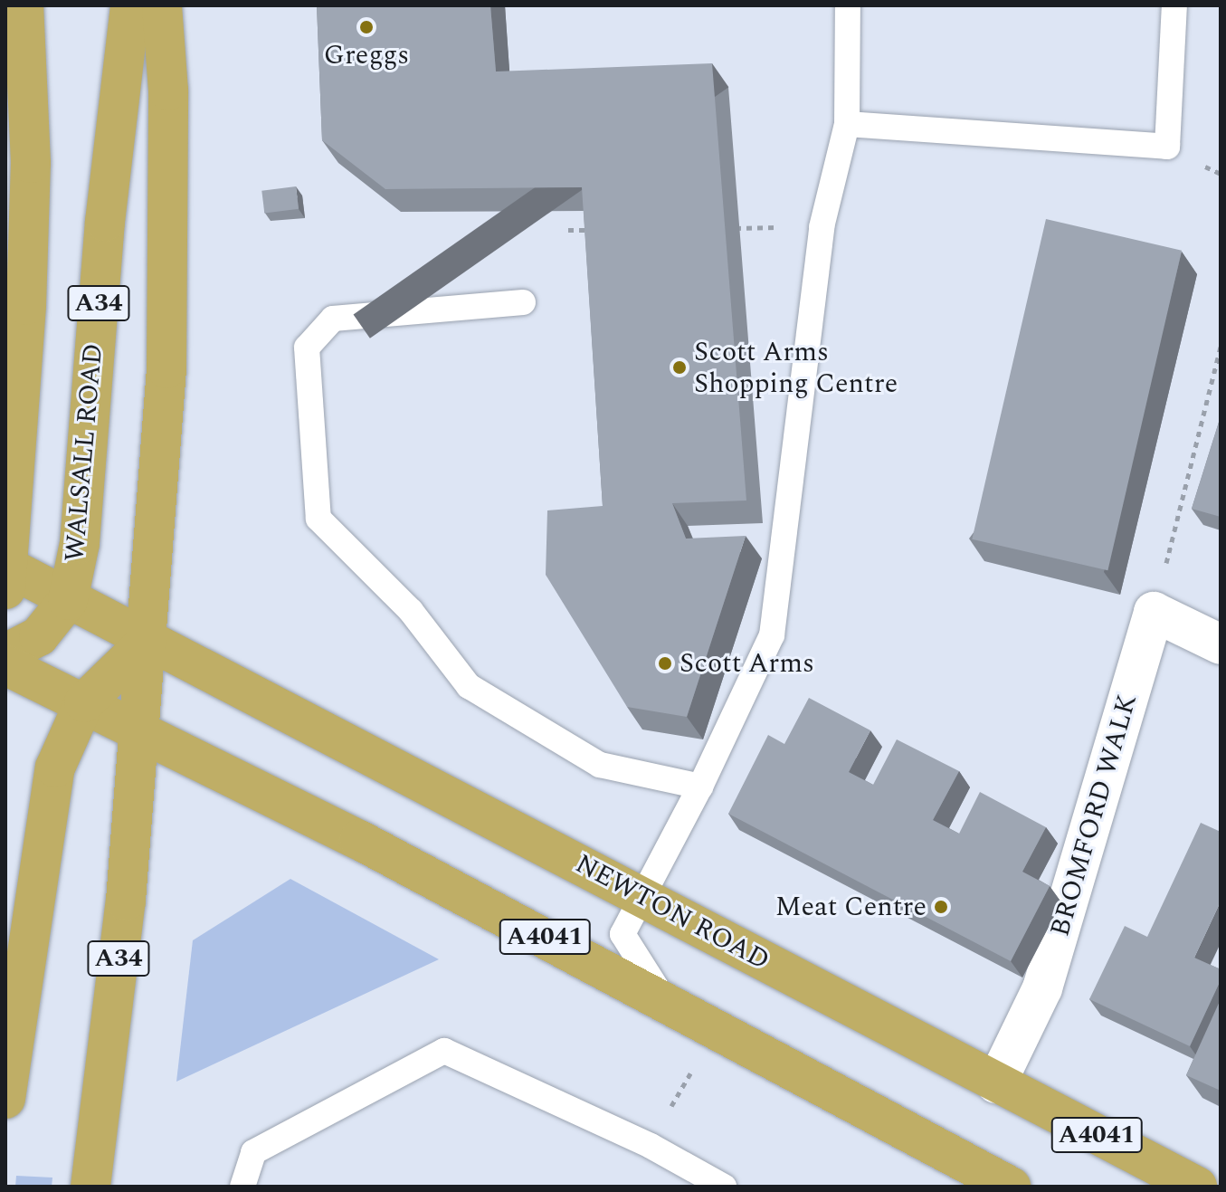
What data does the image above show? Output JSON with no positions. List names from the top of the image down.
{
  "streets": {
    "highway": [
      "A34",
      "WALSALL ROAD",
      "NEWTON ROAD",
      "A4041"
    ],
    "street": ["BROMFORD WALK"]
  },
  "crossings": [
    ["A34", "NEWTON ROAD"],
    ["A34", "A4041"],
    ["WALSALL ROAD", "A4041"],
    ["BROMFORD WALK", "NEWTON ROAD"],
    ["NEWTON ROAD", "A4041"]
  ],
  "places": [
    "Greggs",
    "Scott Arms Shopping Centre",
    "Scott Arms",
    "Meat Centre"
  ]
}
